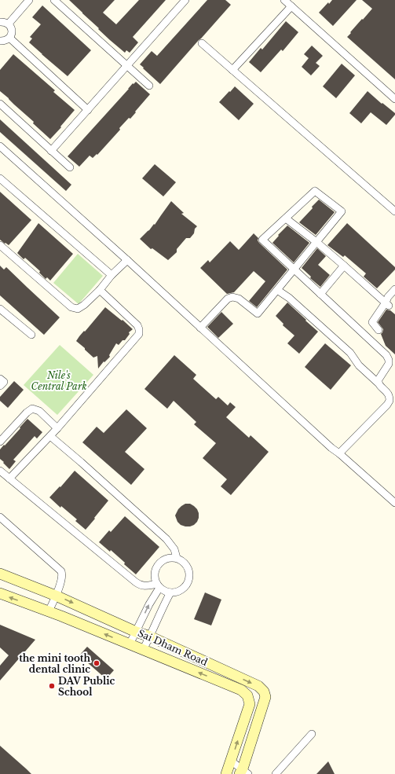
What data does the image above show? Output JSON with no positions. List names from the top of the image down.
{
  "streets": {
    "street": ["Sai Dham Road"]
  },
  "parks": ["Nile's Central Park"],
  "places": ["the mini tooth dental clinic", "DAV Public School"]
}
